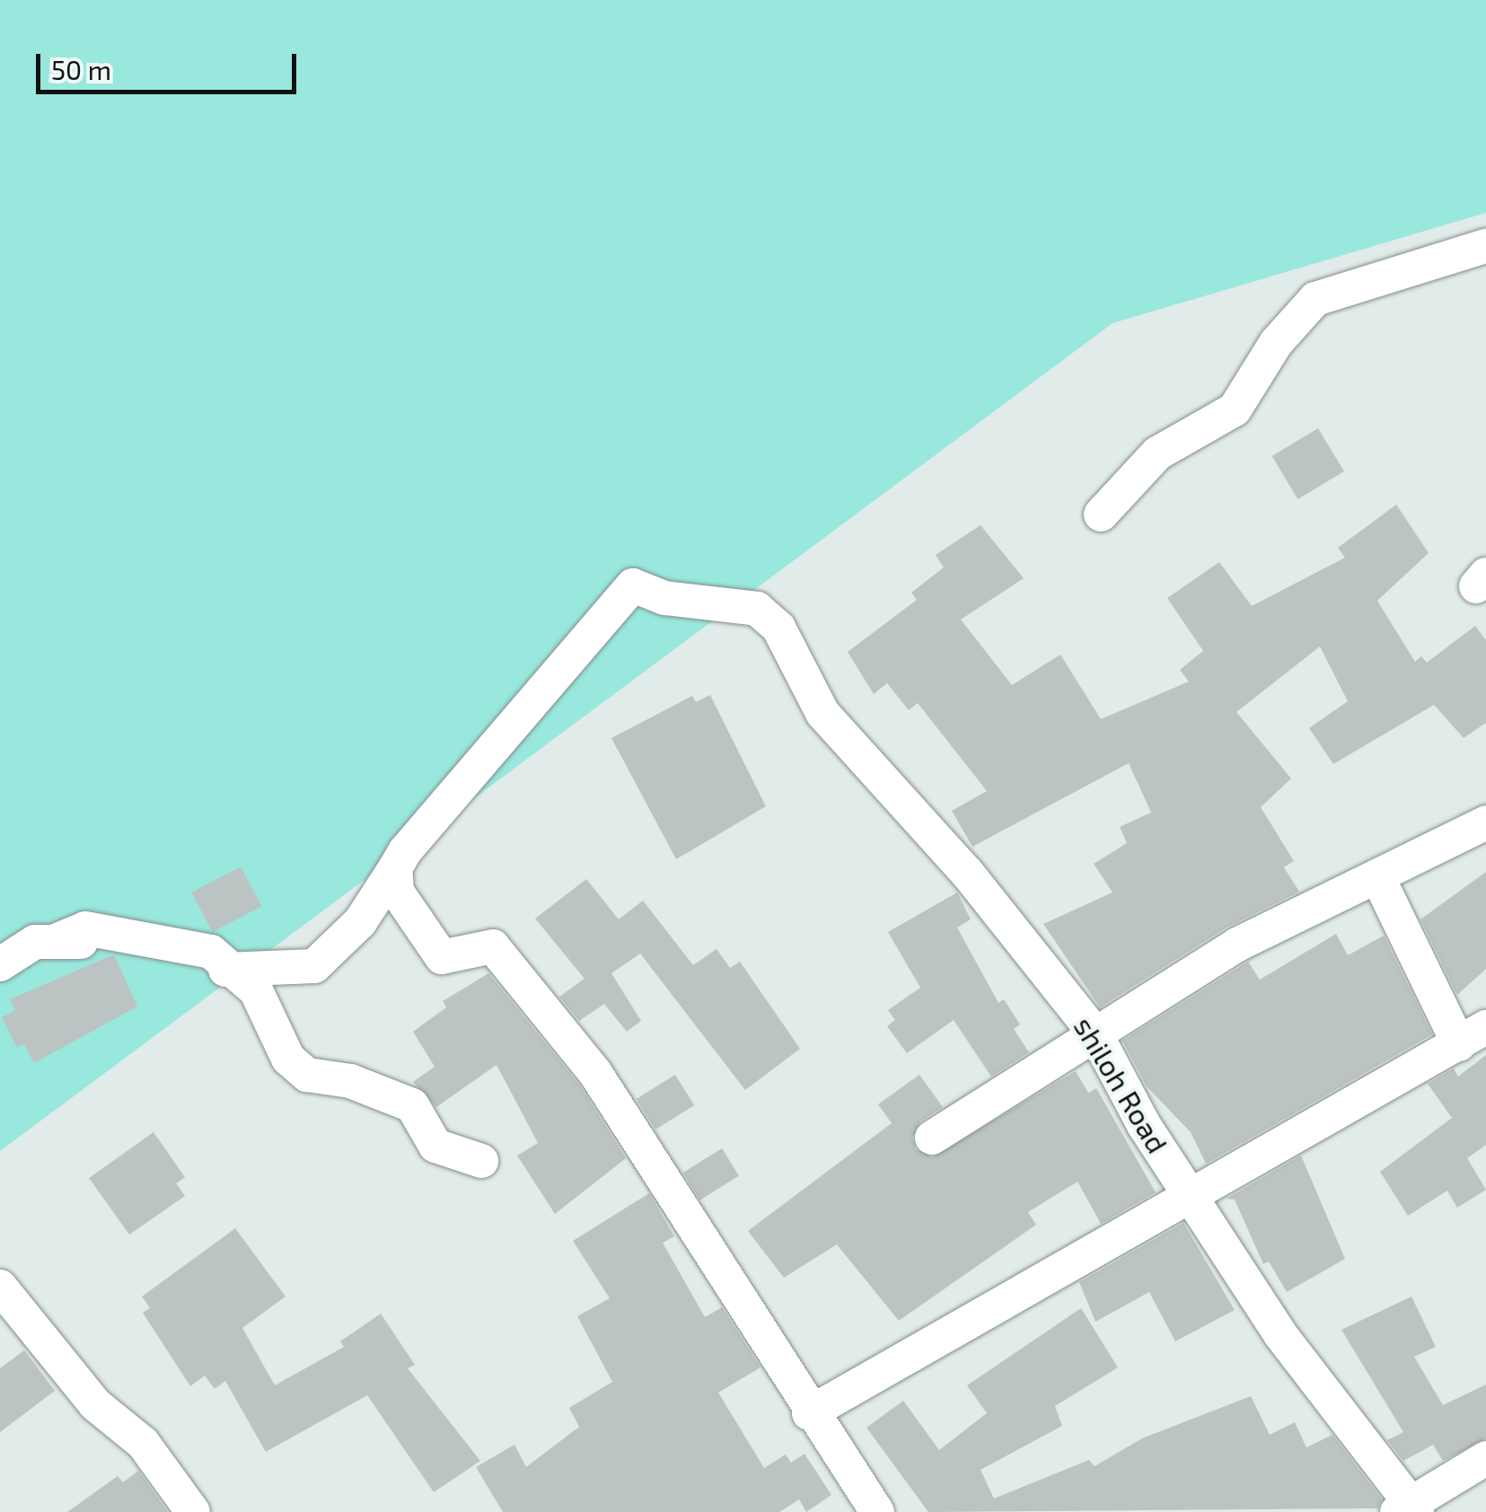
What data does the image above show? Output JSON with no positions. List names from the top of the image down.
{
  "streets": {
    "street": ["shiloh Road"]
  },
  "scale_bar": "50 m"
}
